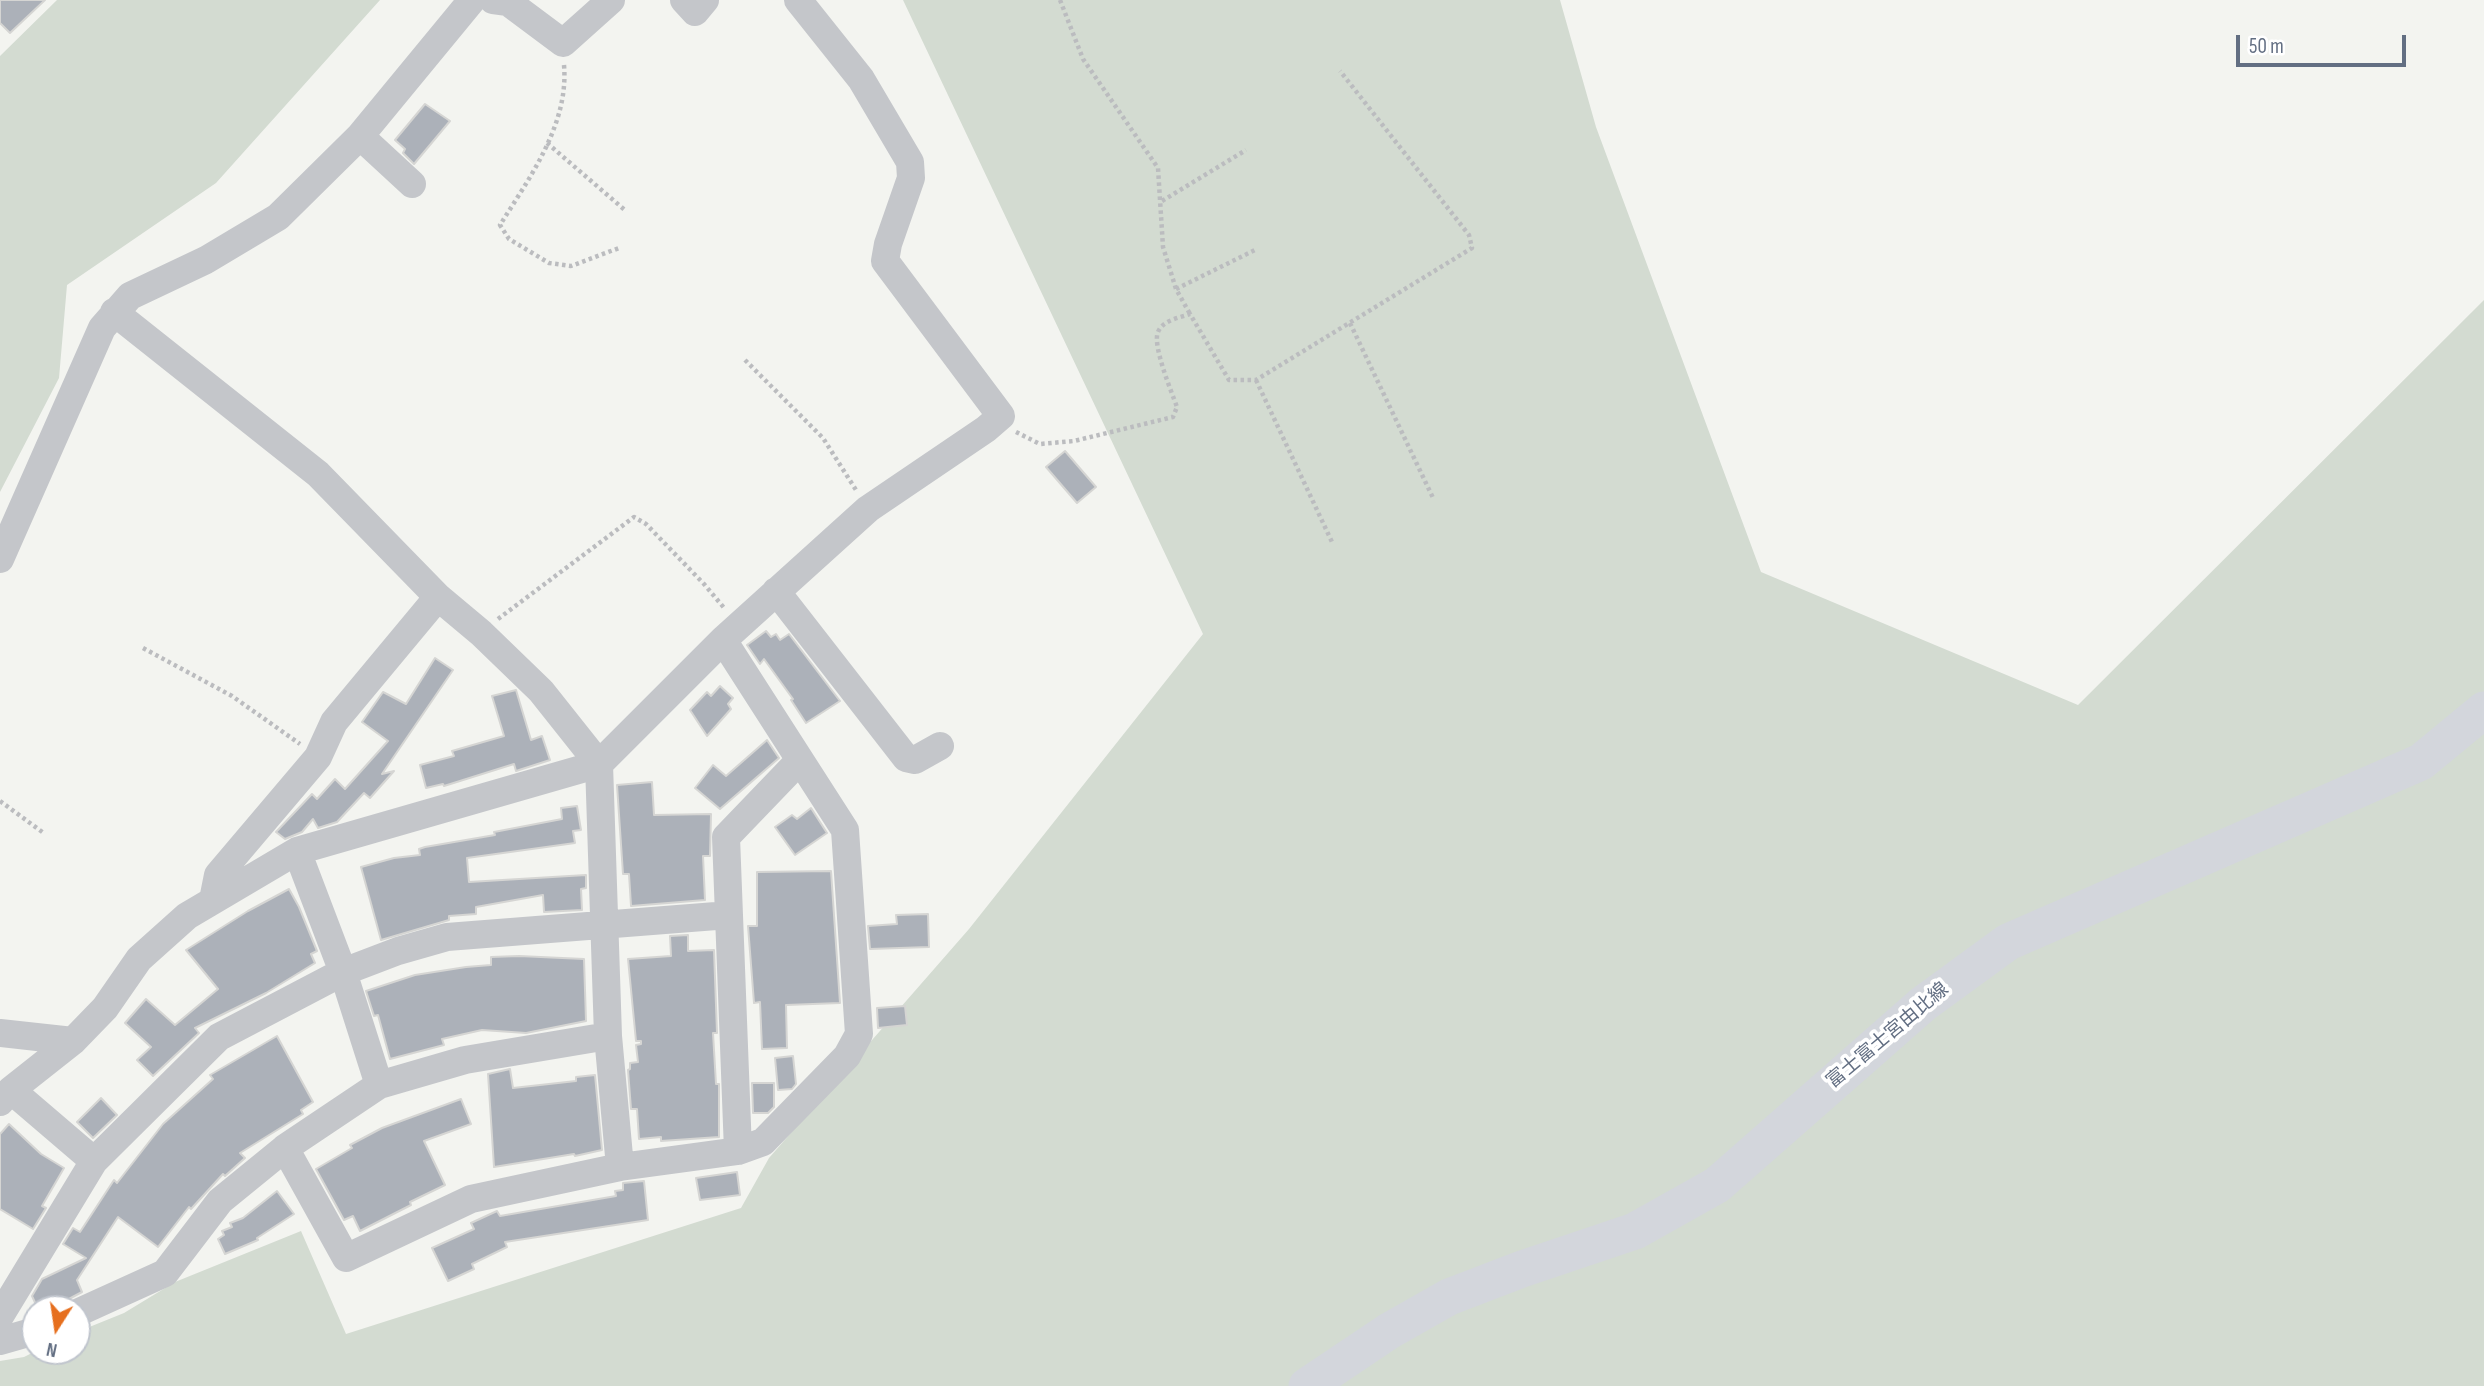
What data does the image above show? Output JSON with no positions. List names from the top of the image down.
{
  "streets": {
    "main road": ["富士富士宮由比線"]
  },
  "scale_bar": "50 m",
  "north": "bottom"
}
